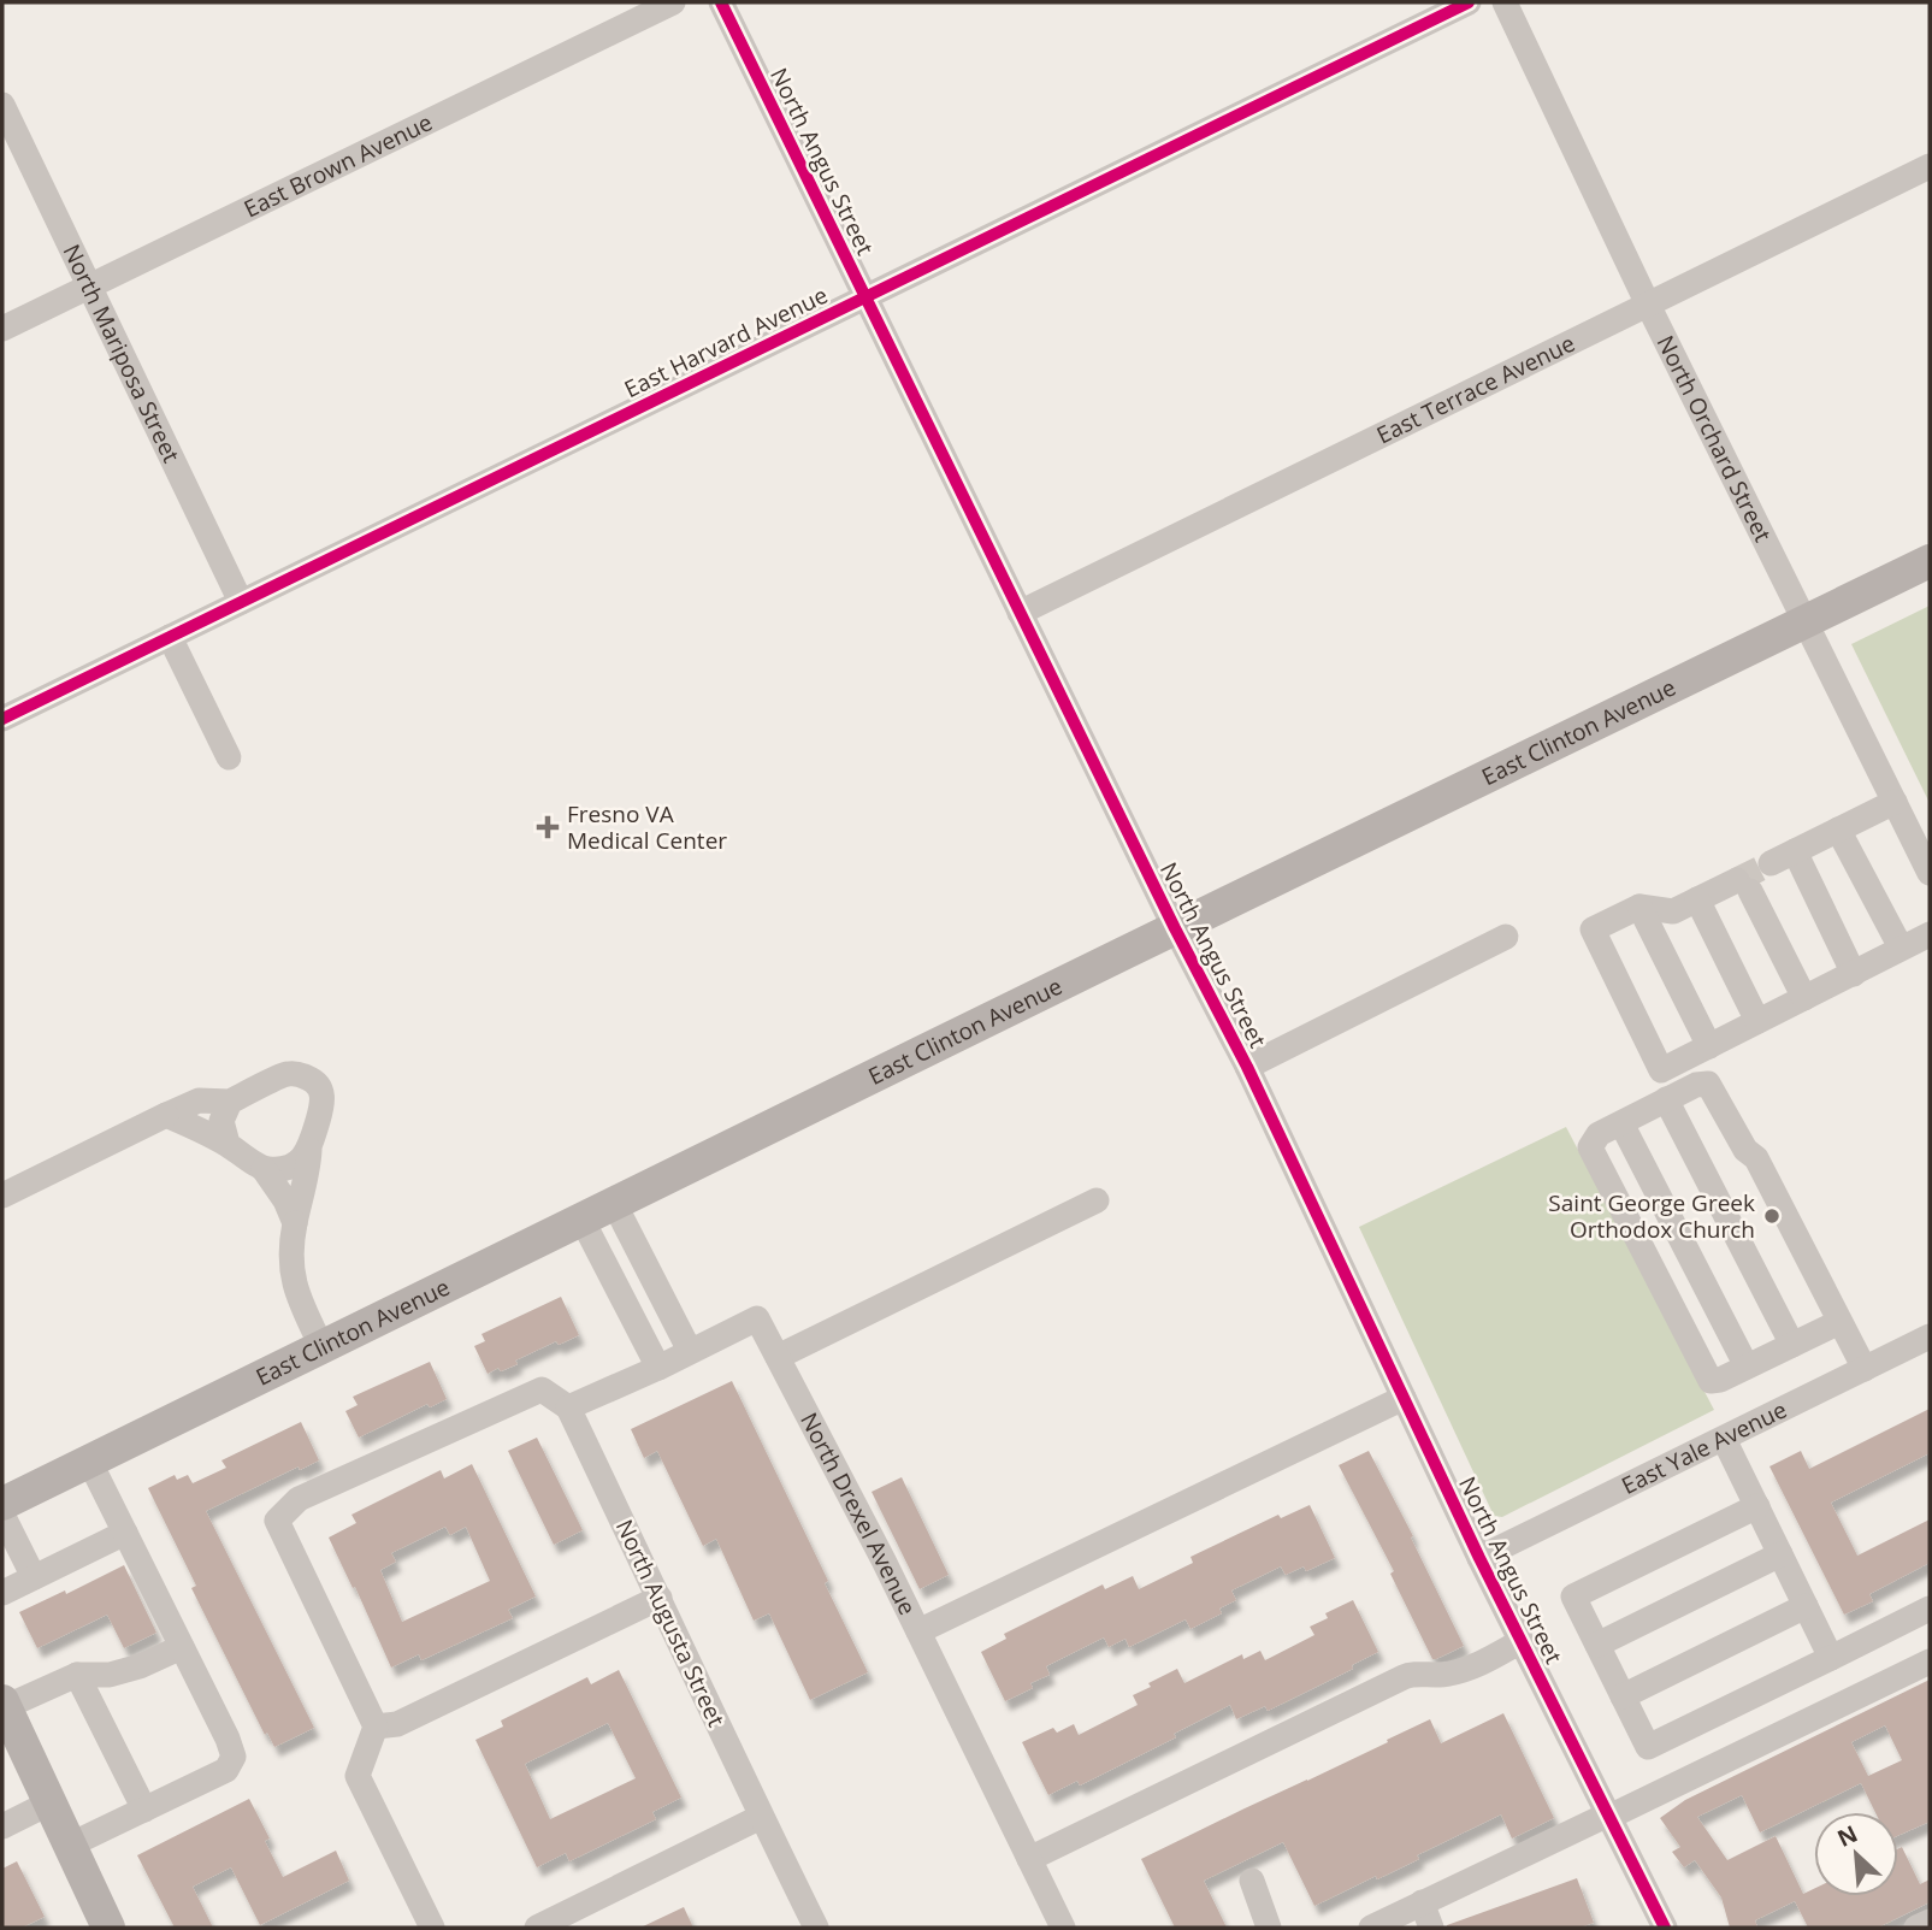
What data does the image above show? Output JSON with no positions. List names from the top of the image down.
{
  "streets": {
    "main road": ["East Clinton Avenue"],
    "street": [
      "North Angus Street",
      "East Brown Avenue",
      "East Harvard Avenue",
      "North Mariposa Street",
      "East Terrace Avenue",
      "North Orchard Street",
      "East Yale Avenue",
      "North Drexel Avenue",
      "North Augusta Street"
    ]
  },
  "crossings": [
    ["North Angus Street", "East Harvard Avenue"],
    ["North Angus Street", "East Terrace Avenue"],
    ["North Angus Street", "East Clinton Avenue"],
    ["North Angus Street", "East Yale Avenue"],
    ["East Brown Avenue", "North Mariposa Street"],
    ["East Harvard Avenue", "North Mariposa Street"],
    ["East Terrace Avenue", "North Orchard Street"],
    ["North Orchard Street", "East Clinton Avenue"]
  ],
  "places": {
    "health": ["Fresno VA Medical Center"],
    "other": ["Saint George Greek Orthodox Church"]
  },
  "north": "top left"
}
